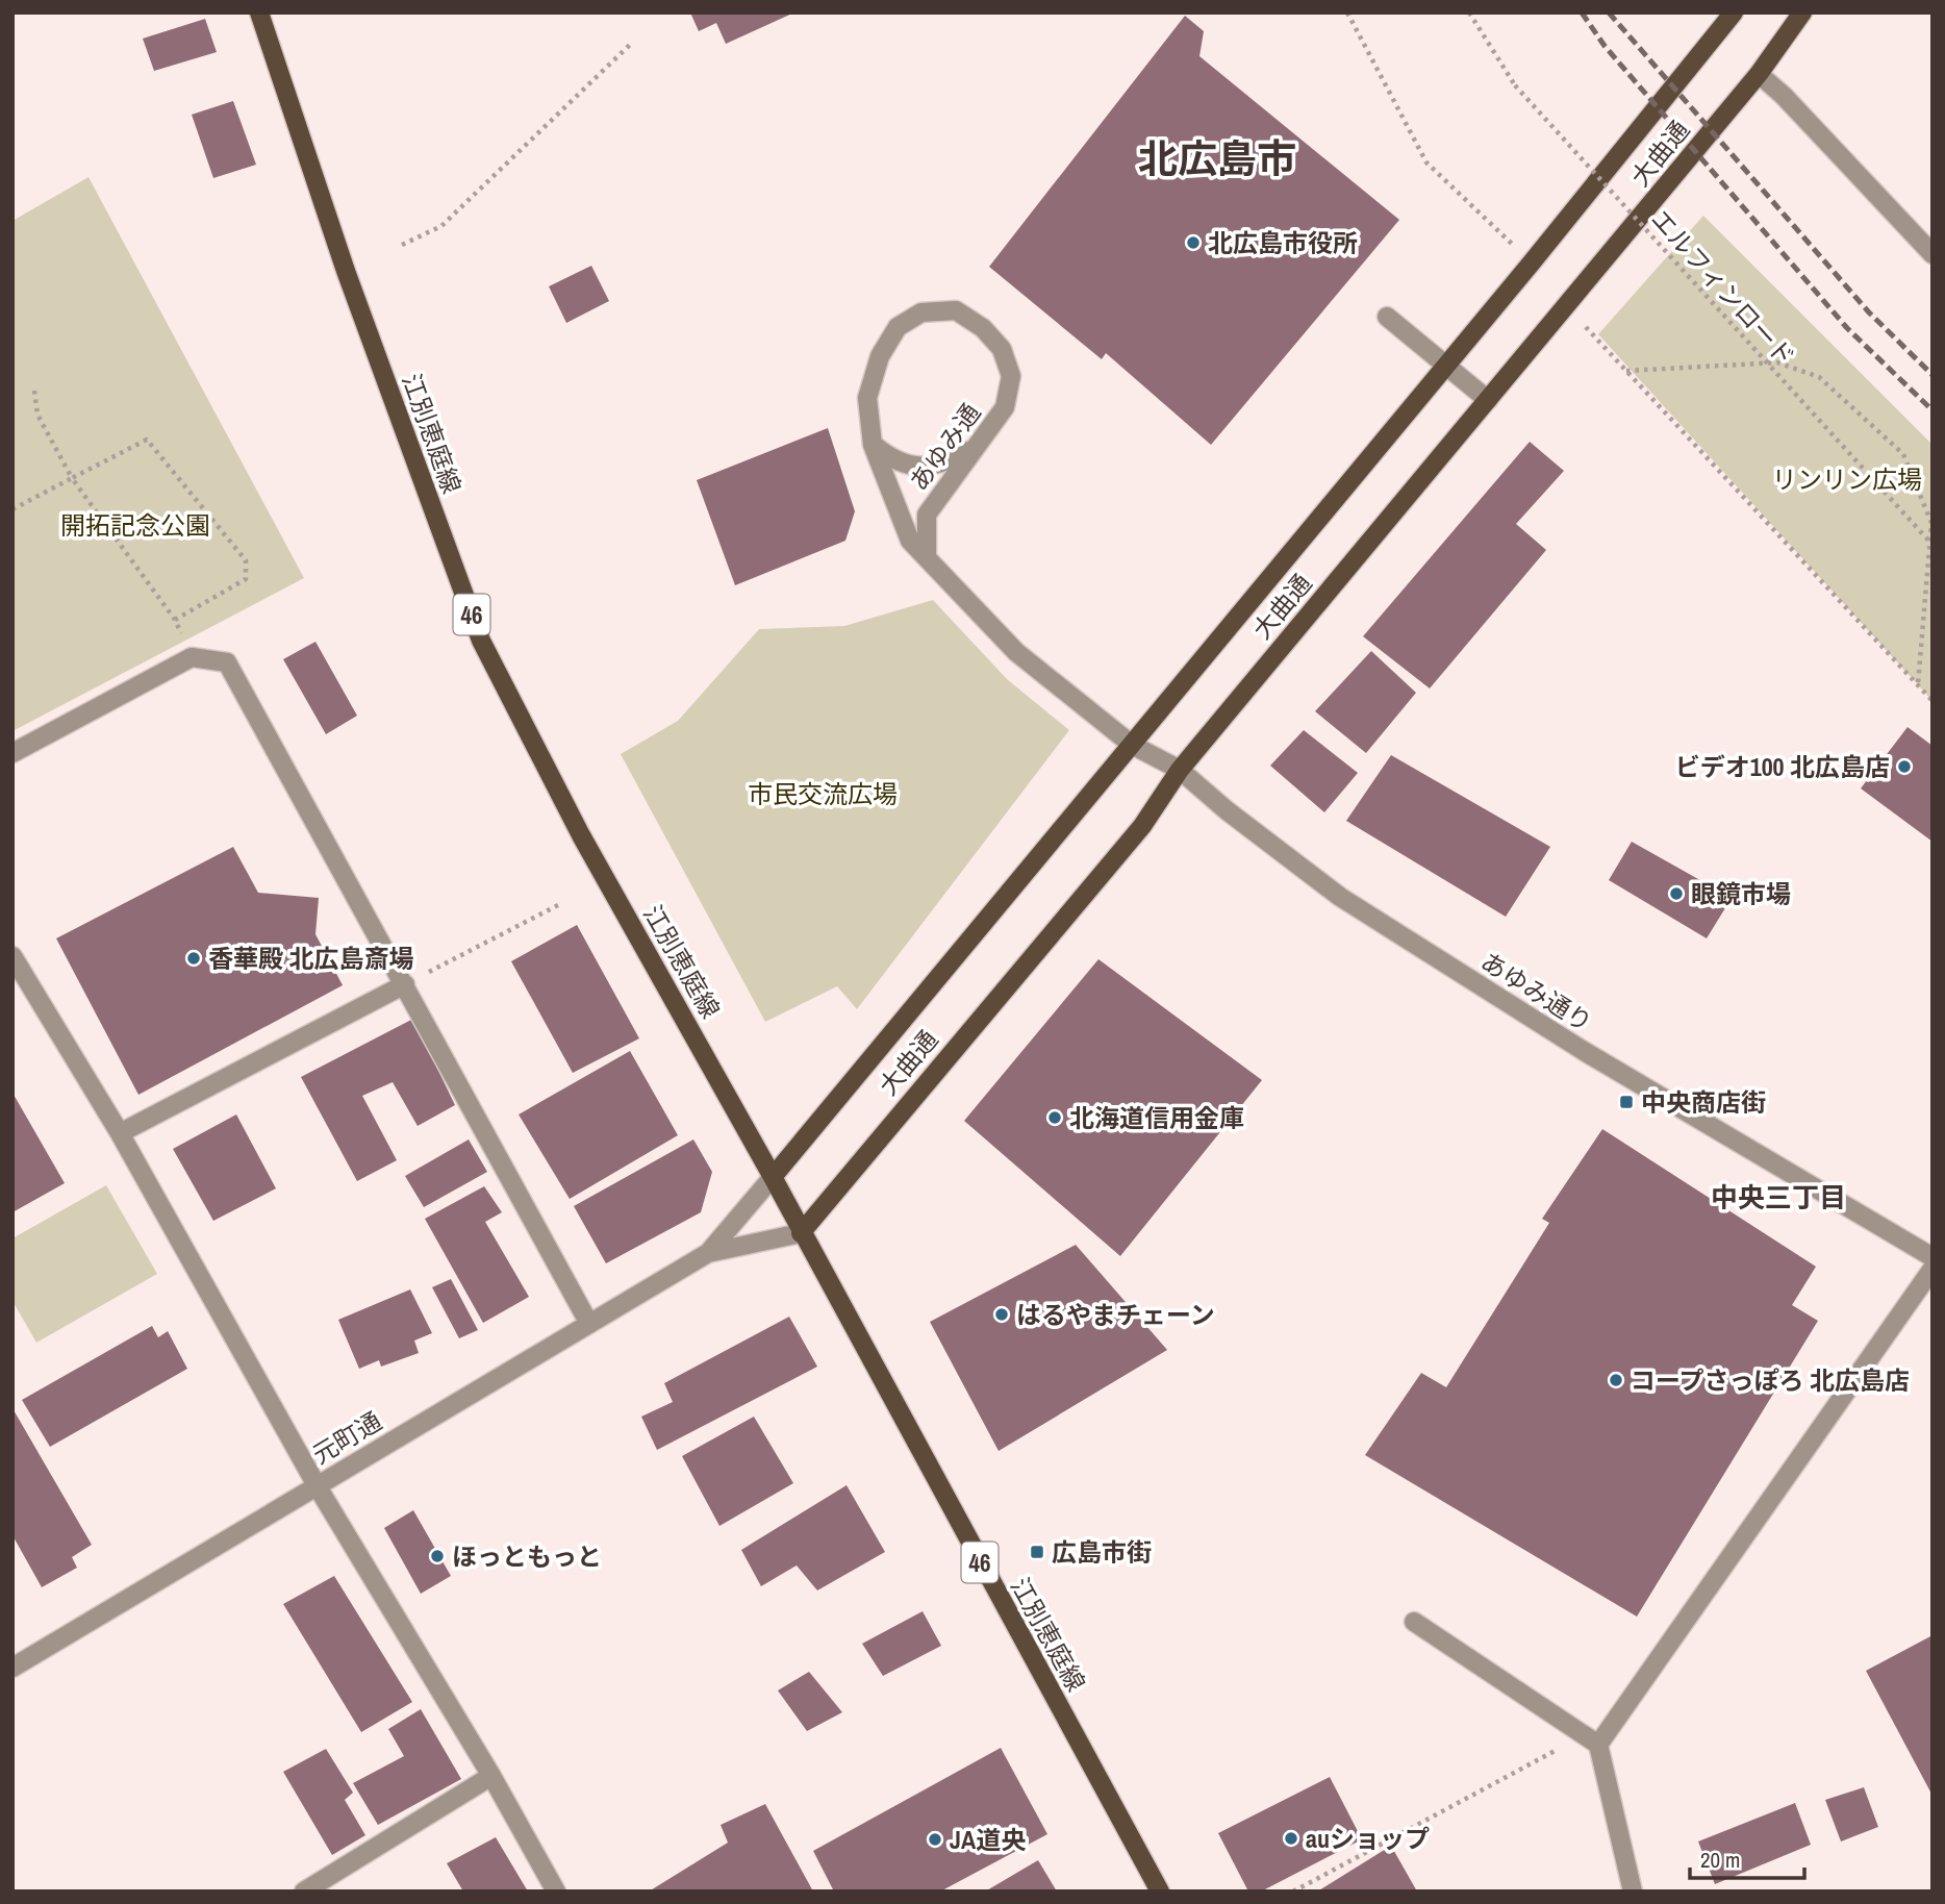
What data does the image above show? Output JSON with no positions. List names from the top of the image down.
{
  "streets": {
    "main road": ["大曲通", "江別恵庭線", "46"],
    "street": ["あゆみ通", "あゆみ通り", "元町通"],
    "path": ["エルフィンロード"]
  },
  "crossings": [
    ["大曲通", "江別恵庭線"],
    ["大曲通", "あゆみ通"],
    ["大曲通", "あゆみ通り"],
    ["あゆみ通", "あゆみ通り"]
  ],
  "districts": ["北広島市", "中央三丁目"],
  "parks": ["リンリン広場", "開拓記念公園", "市民交流広場"],
  "places": {
    "other": [
      "北広島市役所",
      "ビデオ100 北広島店",
      "眼鏡市場",
      "香華殿 北広島斎場",
      "北海道信用金庫",
      "はるやまチェーン",
      "コープさっぽろ 北広島店",
      "ほっともっと",
      "auショップ",
      "JA道央"
    ],
    "transit": ["中央商店街", "広島市街"]
  },
  "scale_bar": "20 m"
}
